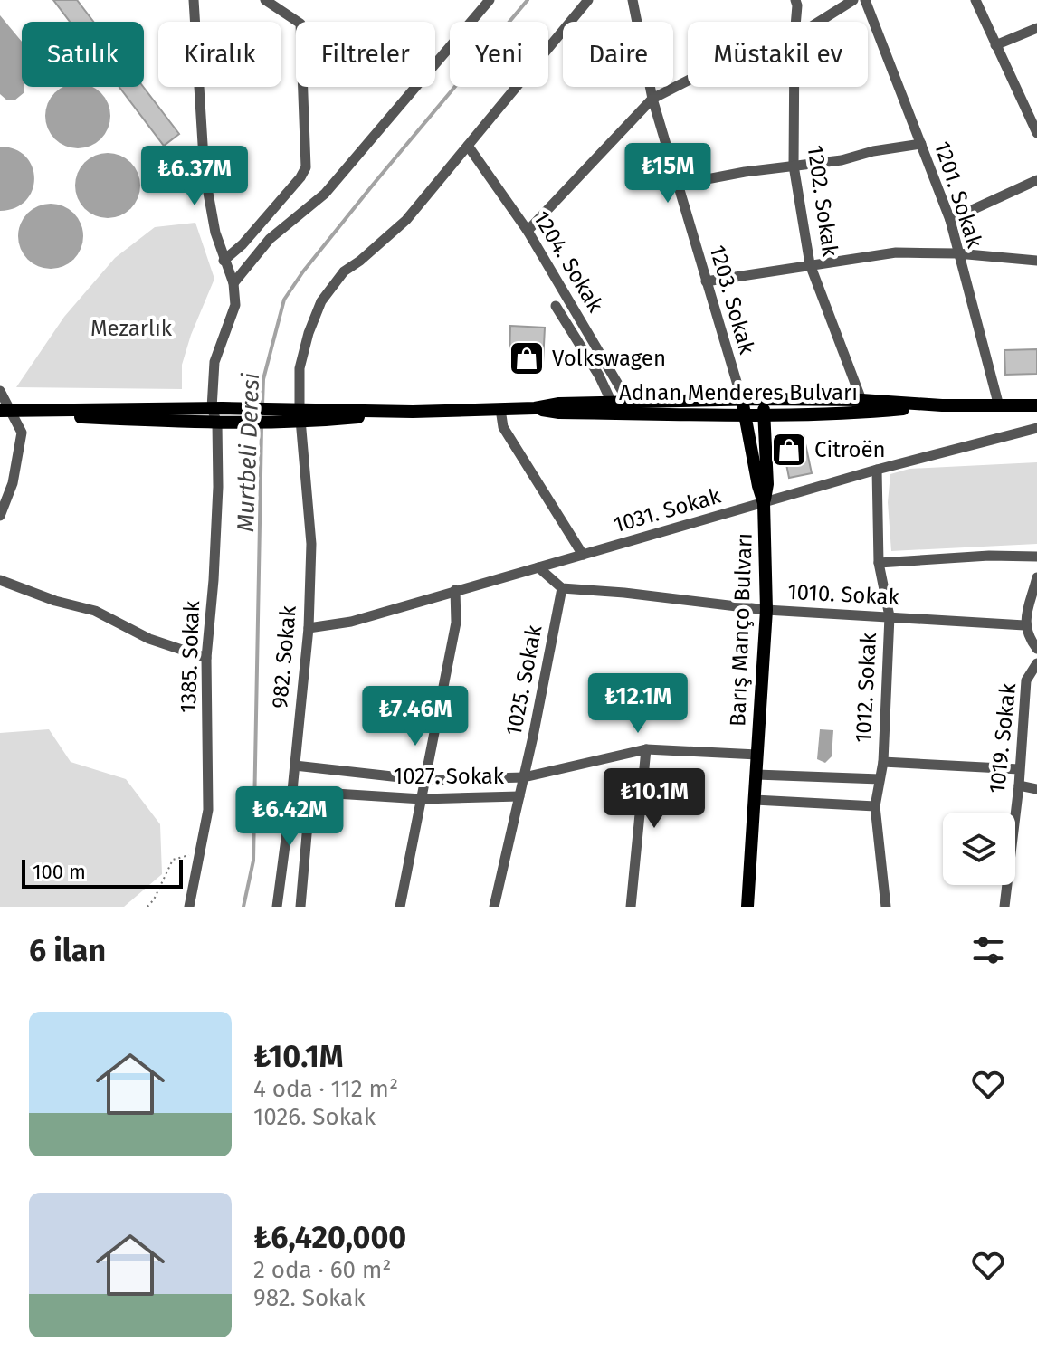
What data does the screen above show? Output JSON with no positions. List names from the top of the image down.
{
  "streets": {
    "main road": ["Adnan Menderes Bulvarı", "Barış Manço Bulvarı"],
    "street": [
      "1201. Sokak",
      "1202. Sokak",
      "1204. Sokak",
      "1203. Sokak",
      "1031. Sokak",
      "1010. Sokak",
      "1385. Sokak",
      "982. Sokak",
      "1025. Sokak",
      "1012. Sokak",
      "1019. Sokak",
      "1027. Sokak"
    ]
  },
  "crossings": [
    ["1201. Sokak", "Adnan Menderes Bulvarı"],
    ["1202. Sokak", "Adnan Menderes Bulvarı"],
    ["1204. Sokak", "Adnan Menderes Bulvarı"],
    ["1204. Sokak", "982. Sokak"],
    ["1203. Sokak", "Adnan Menderes Bulvarı"],
    ["1203. Sokak", "Barış Manço Bulvarı"],
    ["Adnan Menderes Bulvarı", "Barış Manço Bulvarı"],
    ["Adnan Menderes Bulvarı", "1385. Sokak"],
    ["Adnan Menderes Bulvarı", "982. Sokak"],
    ["1031. Sokak", "Barış Manço Bulvarı"],
    ["1031. Sokak", "982. Sokak"],
    ["1031. Sokak", "1012. Sokak"],
    ["1010. Sokak", "Barış Manço Bulvarı"],
    ["1010. Sokak", "1025. Sokak"],
    ["1010. Sokak", "1012. Sokak"],
    ["Barış Manço Bulvarı", "1027. Sokak"],
    ["982. Sokak", "1027. Sokak"],
    ["1025. Sokak", "1027. Sokak"]
  ],
  "water": ["Murtbeli Deresi"],
  "parks": ["Mezarlık"],
  "places": {
    "shop": ["Volkswagen", "Citroën"]
  },
  "scale_bar": "100 m",
  "page": {
    "chip": [
      "Satılık",
      "Kiralık",
      "Filtreler",
      "Yeni",
      "Daire",
      "Müstakil ev"
    ],
    "price": [
      "₺15M",
      "₺6.37M",
      "₺12.1M",
      "₺7.46M",
      "₺10.1M",
      "₺6.42M"
    ],
    "scale": "100 m",
    "heading": "6 ilan",
    "list": [
      {
        "name": "₺10.1M",
        "note": "4 oda · 112 m² · 1026. Sokak"
      },
      {
        "name": "₺6,420,000",
        "note": "2 oda · 60 m² · 982. Sokak"
      }
    ]
  }
}
